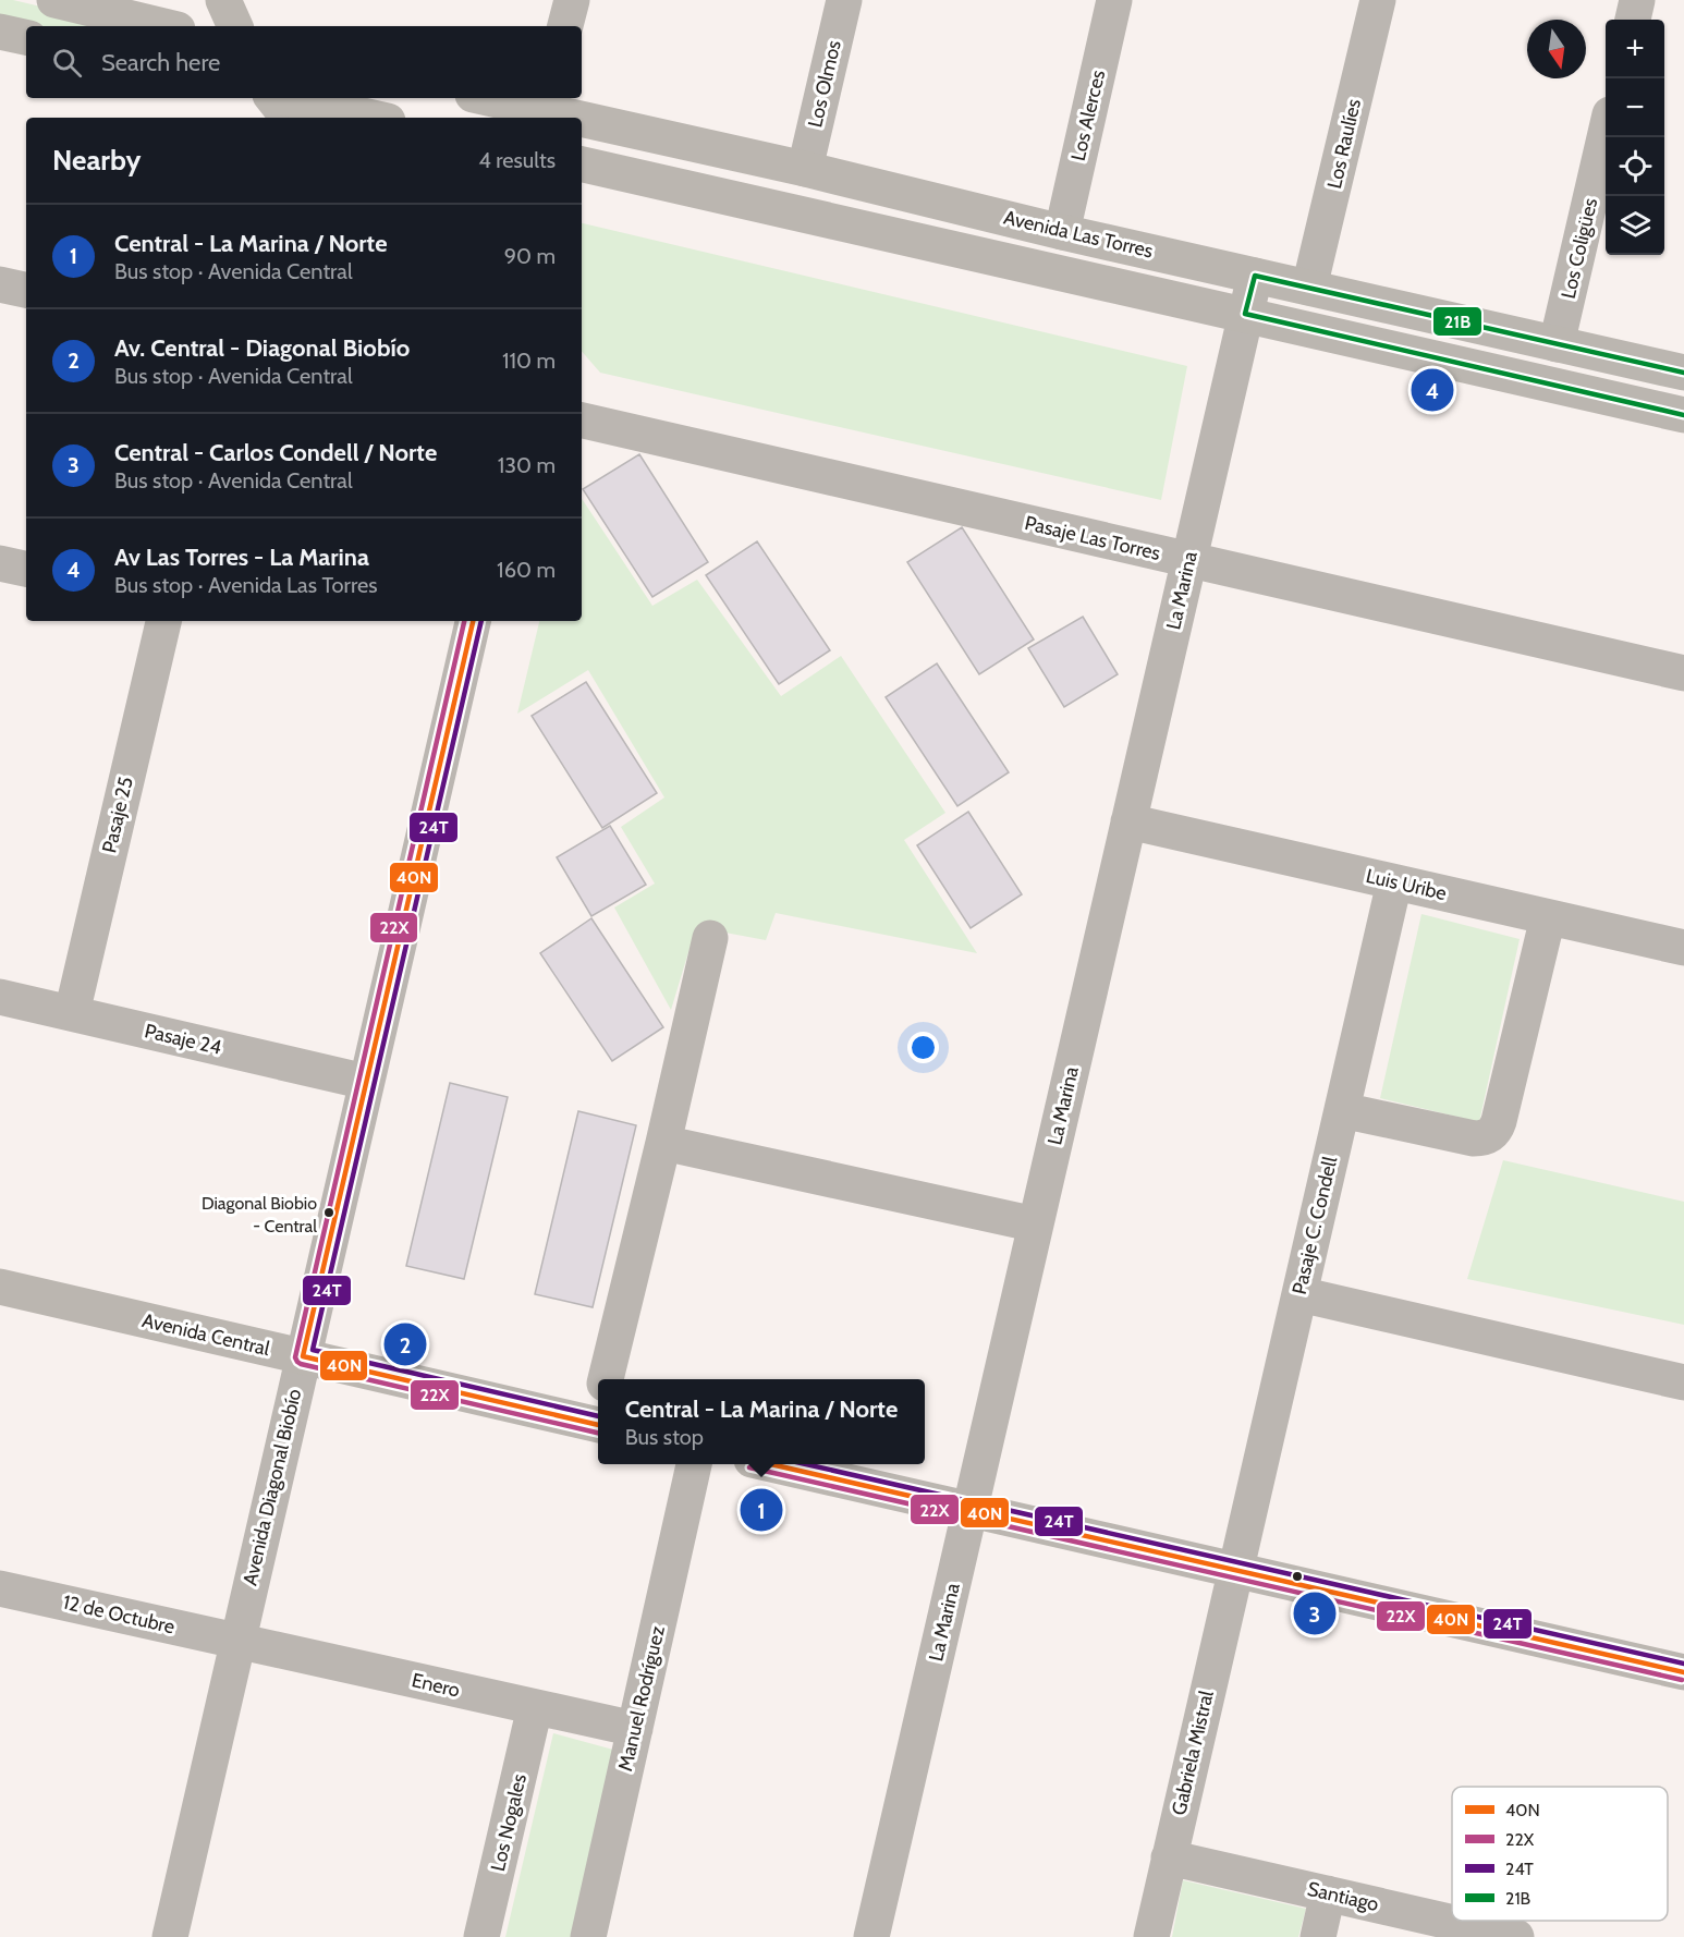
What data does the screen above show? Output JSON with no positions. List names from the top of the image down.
{
  "streets": {
    "street": [
      "Los Olmos",
      "Los Alerces",
      "Los Raulíes",
      "Avenida Las Torres",
      "Los Coligües",
      "Pasaje Las Torres",
      "La Marina",
      "Pasaje 25",
      "Luis Uribe",
      "Pasaje 24",
      "Pasaje C. Condell",
      "Avenida Central",
      "Avenida Diagonal Biobío",
      "12 de Octubre",
      "Enero",
      "Manuel Rodríguez",
      "Gabriela Mistral",
      "Los Nogales",
      "Santiago"
    ]
  },
  "crossings": [
    ["Los Olmos", "Avenida Las Torres"],
    ["Los Alerces", "Avenida Las Torres"],
    ["Los Raulíes", "Avenida Las Torres"],
    ["Avenida Las Torres", "Los Coligües"],
    ["Avenida Las Torres", "La Marina"],
    ["Pasaje Las Torres", "La Marina"],
    ["La Marina", "Luis Uribe"],
    ["Pasaje 25", "Pasaje 24"],
    ["Luis Uribe", "Pasaje C. Condell"],
    ["Pasaje 24", "Avenida Diagonal Biobío"],
    ["Pasaje C. Condell", "Gabriela Mistral"],
    ["Avenida Central", "Avenida Diagonal Biobío"],
    ["Avenida Diagonal Biobío", "12 de Octubre"],
    ["Avenida Diagonal Biobío", "Enero"],
    ["12 de Octubre", "Enero"],
    ["Enero", "Manuel Rodríguez"],
    ["Enero", "Los Nogales"],
    ["Gabriela Mistral", "Santiago"]
  ],
  "places": ["Diagonal Biobio - Central"],
  "lines": [
    "transit line 21B",
    "transit line 40N",
    "transit line 22X",
    "transit line 24T"
  ],
  "legend": [
    "40N",
    "22X",
    "24T",
    "21B"
  ],
  "north": "bottom",
  "page": {
    "map_buttons": ["+", "−"],
    "search": "Search here",
    "heading": ["Nearby", "4 results"],
    "list": [
      {
        "mark": "1",
        "name": "Central - La Marina / Norte",
        "note": "Bus stop · Avenida Central",
        "value": "90 m"
      },
      {
        "mark": "2",
        "name": "Av. Central - Diagonal Biobío",
        "note": "Bus stop · Avenida Central",
        "value": "110 m"
      },
      {
        "mark": "3",
        "name": "Central - Carlos Condell / Norte",
        "note": "Bus stop · Avenida Central",
        "value": "130 m"
      },
      {
        "mark": "4",
        "name": "Av Las Torres - La Marina",
        "note": "Bus stop · Avenida Las Torres",
        "value": "160 m"
      }
    ],
    "pins": [
      "4",
      "2",
      "1",
      "3"
    ],
    "popup": ["Central - La Marina / Norte", "Bus stop"]
  }
}
